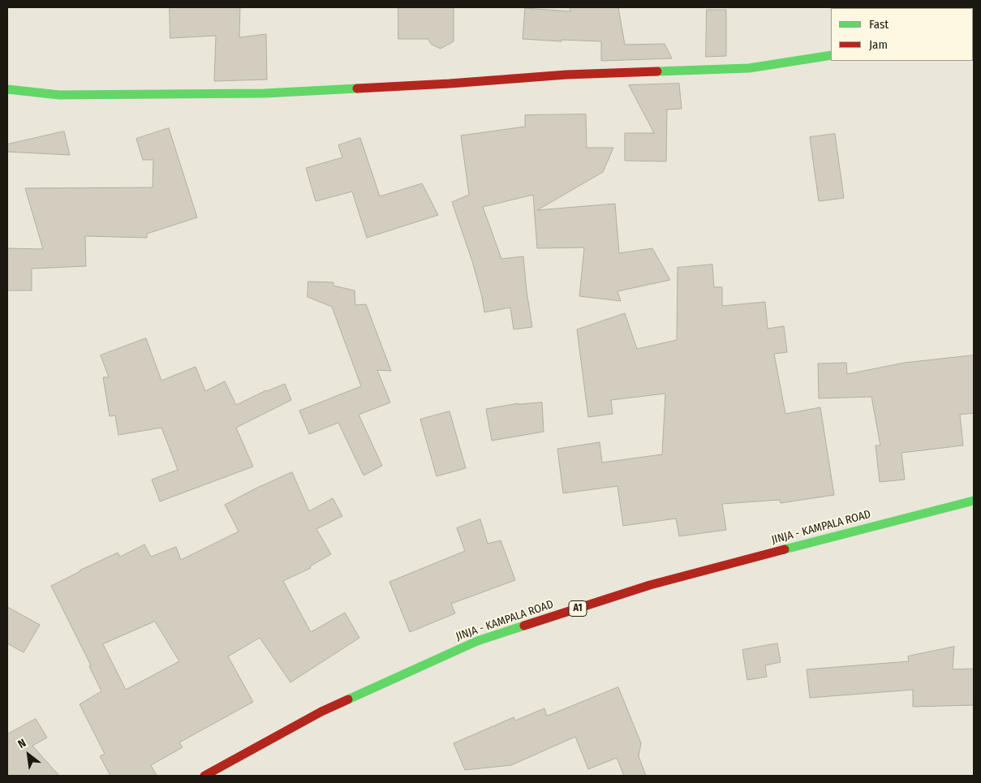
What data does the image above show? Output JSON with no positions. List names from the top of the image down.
{
  "streets": {
    "main road": ["JINJA - KAMPALA ROAD", "A1"]
  },
  "legend": ["Fast", "Jam"],
  "north": "top left"
}
